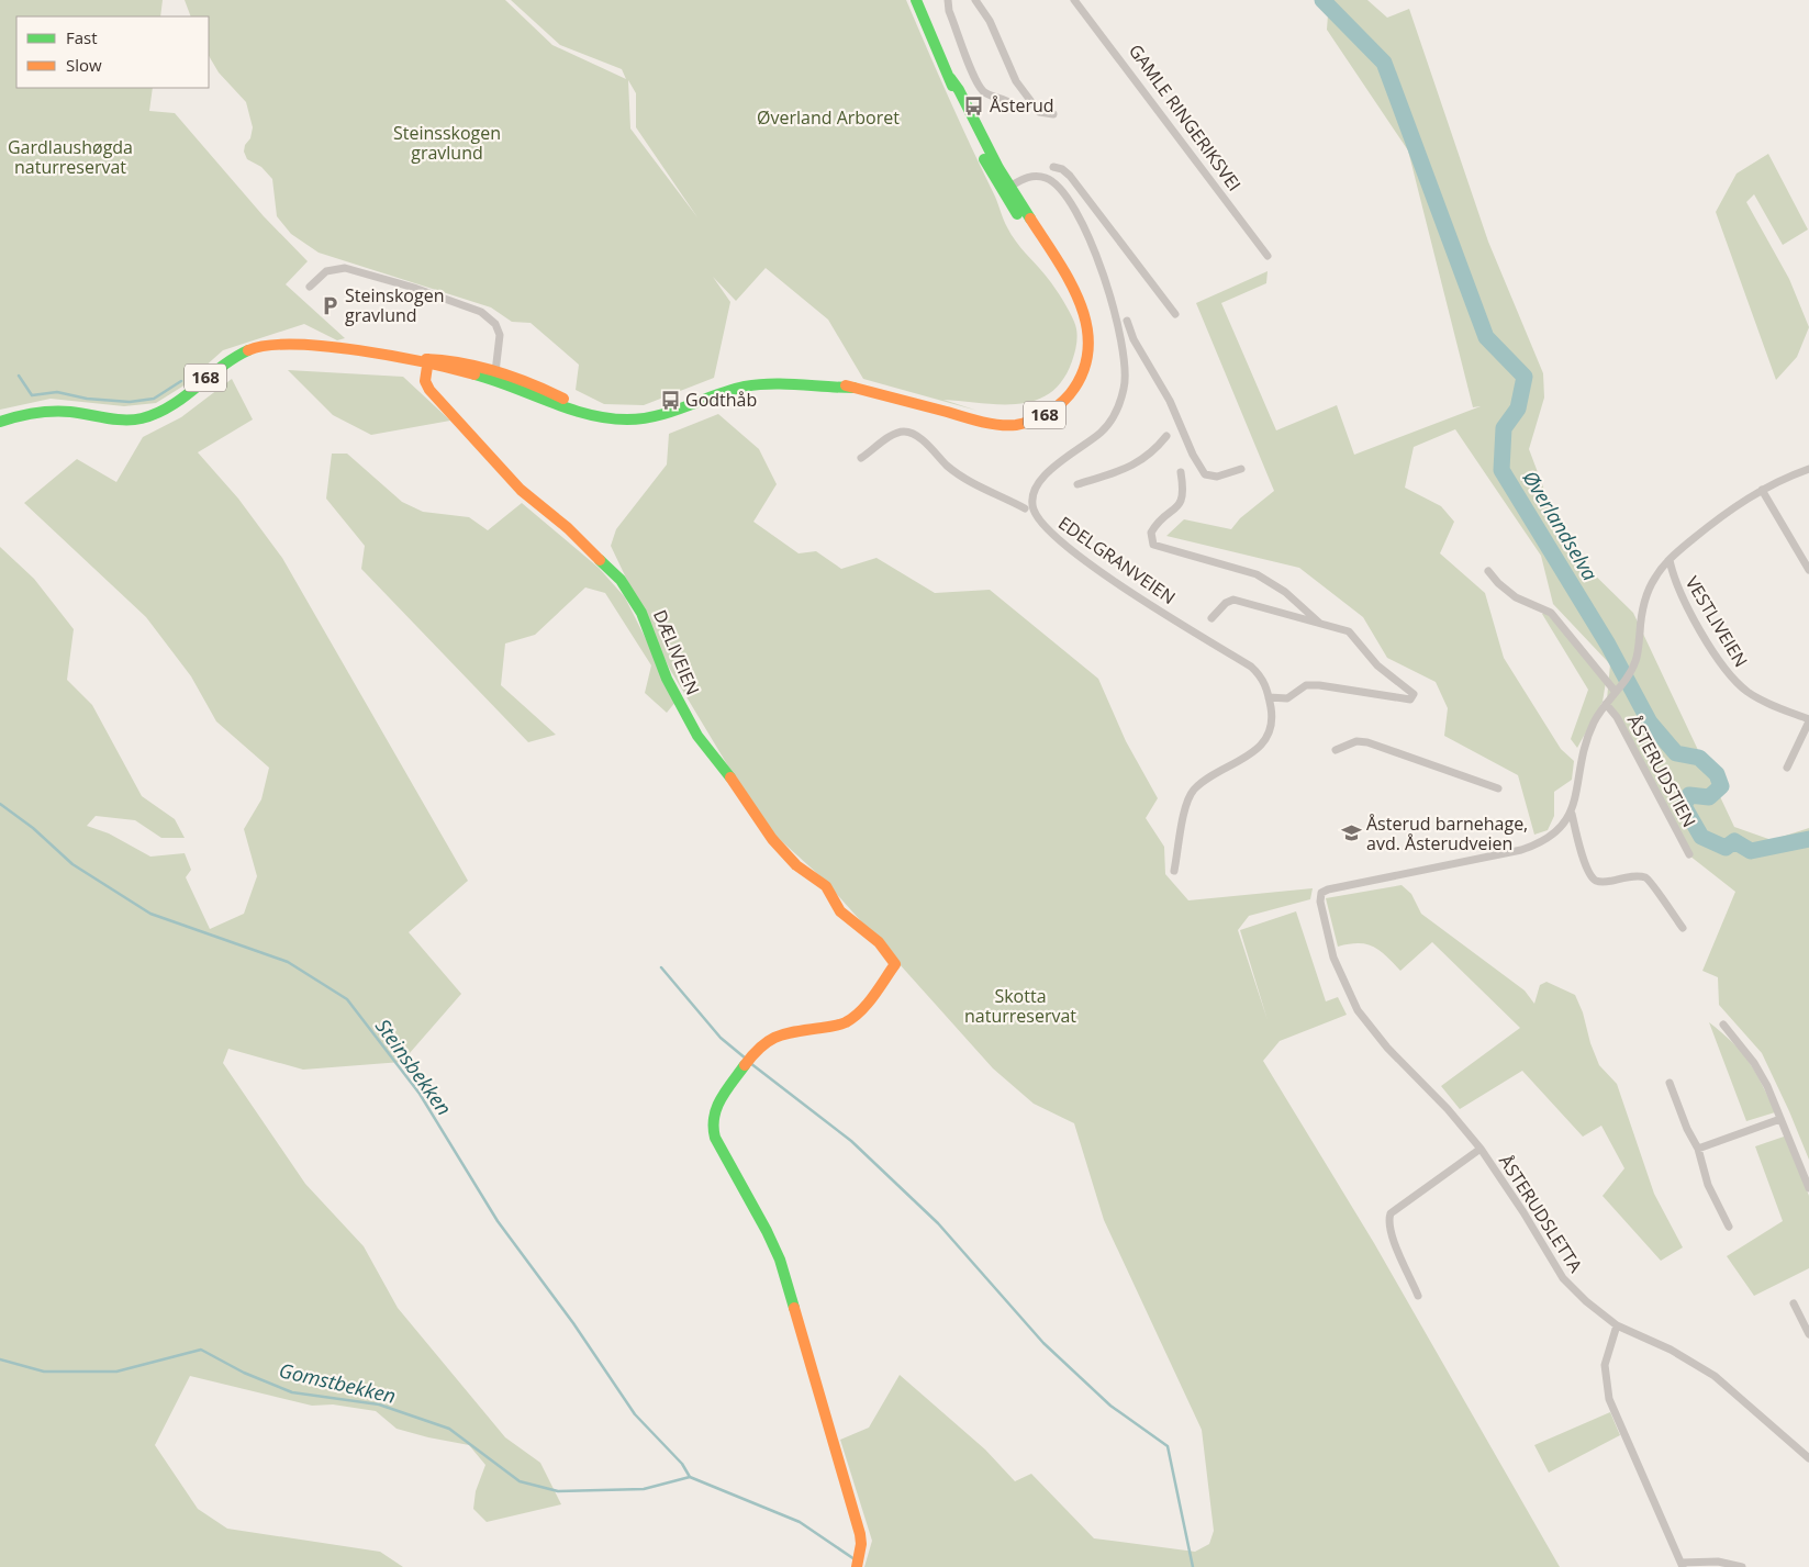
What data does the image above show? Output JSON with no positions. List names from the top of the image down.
{
  "streets": {
    "main road": ["168", "DÆLIVEIEN"],
    "street": [
      "GAMLE RINGERIKSVEI",
      "EDELGRANVEIEN",
      "VESTLIVEIEN",
      "ÅSTERUDSTIEN",
      "ÅSTERUDSLETTA"
    ]
  },
  "crossings": [
    ["168", "EDELGRANVEIEN"],
    ["168", "DÆLIVEIEN"]
  ],
  "water": ["Øverlandselva", "Steinsbekken", "Gomstbekken"],
  "parks": [
    "Øverland Arboret",
    "Steinsskogen gravlund",
    "Gardlaushøgda naturreservat",
    "Skotta naturreservat"
  ],
  "places": {
    "bus stop": ["Åsterud", "Godthåb"],
    "parking": ["Steinskogen gravlund"],
    "school or university": ["Åsterud barnehage, avd. Åsterudveien"]
  },
  "legend": ["Fast", "Slow"]
}
